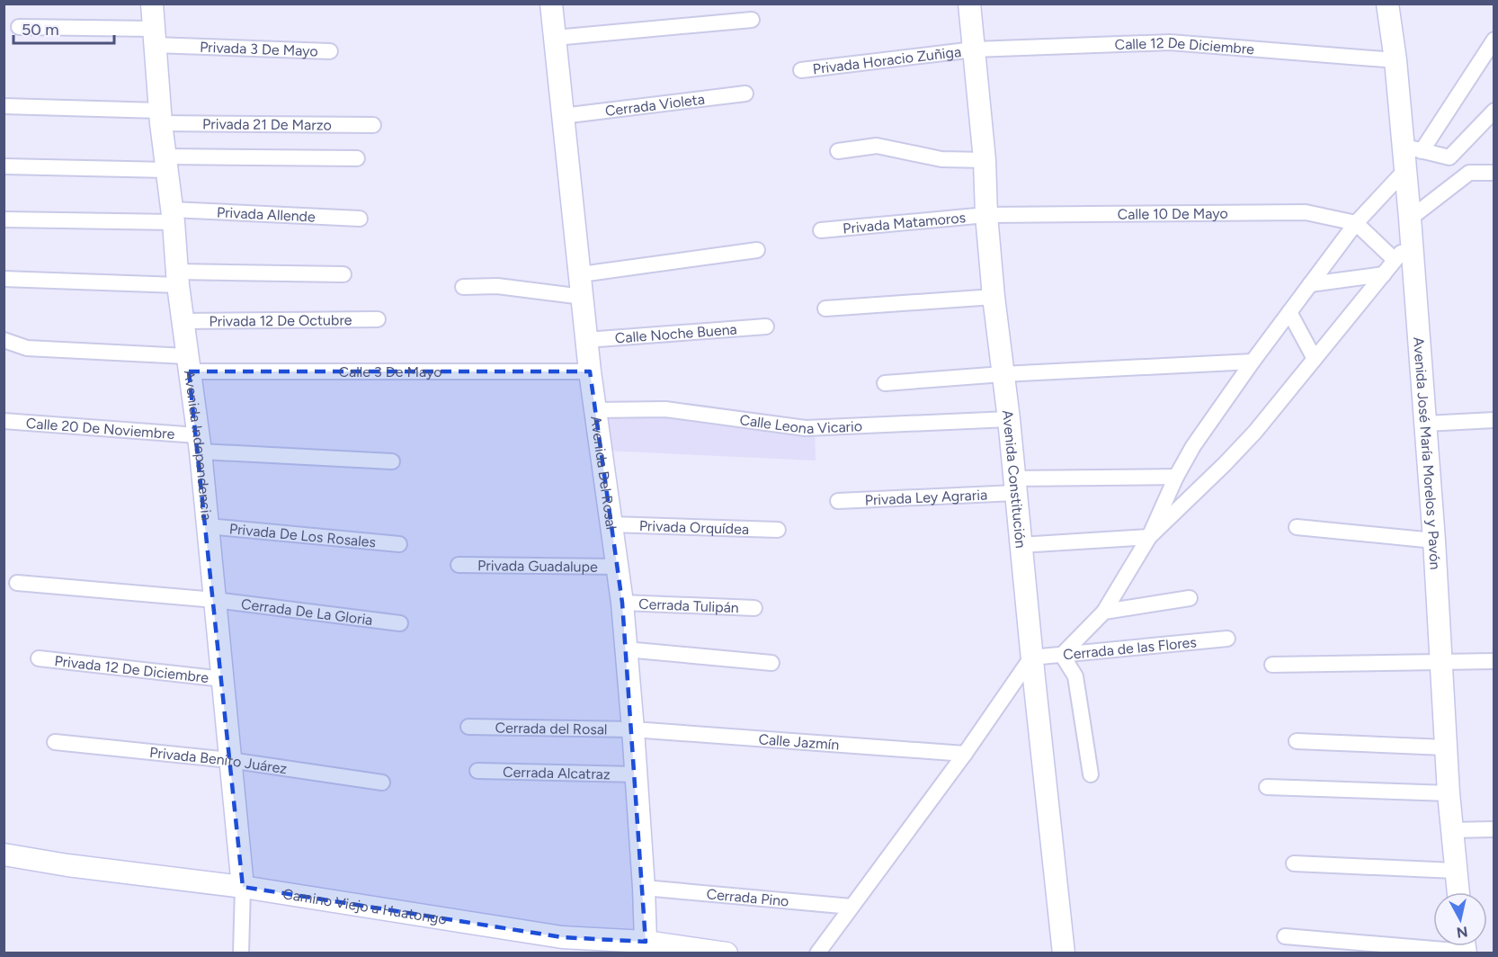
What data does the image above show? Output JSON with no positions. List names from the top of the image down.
{
  "streets": {
    "main road": [
      "Avenida Independencia",
      "Avenida José María Morelos y Pavón",
      "Avenida Del Rosal",
      "Avenida Constitución",
      "Camino Viejo a Huatongo"
    ],
    "street": [
      "Calle 12 De Diciembre",
      "Privada 3 De Mayo",
      "Privada Horacio Zuñiga",
      "Cerrada Violeta",
      "Privada 21 De Marzo",
      "Privada Allende",
      "Calle 10 De Mayo",
      "Privada Matamoros",
      "Privada 12 De Octubre",
      "Calle Noche Buena",
      "Calle 3 De Mayo",
      "Calle Leona Vicario",
      "Calle 20 De Noviembre",
      "Privada Ley Agraria",
      "Privada Orquídea",
      "Privada De Los Rosales",
      "Privada Guadalupe",
      "Cerrada Tulipán",
      "Cerrada De La Gloria",
      "Cerrada de las Flores",
      "Privada 12 De Diciembre",
      "Cerrada del Rosal",
      "Calle Jazmín",
      "Privada Benito Juárez",
      "Cerrada Alcatraz",
      "Cerrada Pino"
    ]
  },
  "crossings": [
    ["Calle 12 De Diciembre", "Privada Horacio Zuñiga"],
    ["Calle 12 De Diciembre", "Avenida José María Morelos y Pavón"],
    ["Calle 12 De Diciembre", "Avenida Constitución"],
    ["Privada 3 De Mayo", "Avenida Independencia"],
    ["Privada Horacio Zuñiga", "Avenida Constitución"],
    ["Cerrada Violeta", "Avenida Del Rosal"],
    ["Privada 21 De Marzo", "Avenida Independencia"],
    ["Privada Allende", "Avenida Independencia"],
    ["Calle 10 De Mayo", "Privada Matamoros"],
    ["Calle 10 De Mayo", "Avenida Constitución"],
    ["Privada Matamoros", "Avenida Constitución"],
    ["Privada 12 De Octubre", "Avenida Independencia"],
    ["Calle Noche Buena", "Avenida Del Rosal"],
    ["Calle 3 De Mayo", "Avenida Independencia"],
    ["Calle 3 De Mayo", "Avenida Del Rosal"],
    ["Calle Leona Vicario", "Avenida Del Rosal"],
    ["Calle Leona Vicario", "Avenida Constitución"],
    ["Calle 20 De Noviembre", "Avenida Independencia"],
    ["Avenida Independencia", "Privada De Los Rosales"],
    ["Avenida Independencia", "Cerrada De La Gloria"],
    ["Avenida Independencia", "Privada 12 De Diciembre"],
    ["Avenida Independencia", "Privada Benito Juárez"],
    ["Avenida Independencia", "Camino Viejo a Huatongo"],
    ["Avenida Del Rosal", "Privada Orquídea"],
    ["Avenida Del Rosal", "Privada Guadalupe"],
    ["Avenida Del Rosal", "Cerrada Tulipán"],
    ["Avenida Del Rosal", "Cerrada del Rosal"],
    ["Avenida Del Rosal", "Calle Jazmín"],
    ["Avenida Del Rosal", "Cerrada Alcatraz"],
    ["Avenida Del Rosal", "Cerrada Pino"],
    ["Avenida Del Rosal", "Camino Viejo a Huatongo"],
    ["Avenida Constitución", "Privada Ley Agraria"],
    ["Avenida Constitución", "Cerrada de las Flores"],
    ["Cerrada del Rosal", "Calle Jazmín"]
  ],
  "scale_bar": "50 m",
  "north": "bottom"
}
